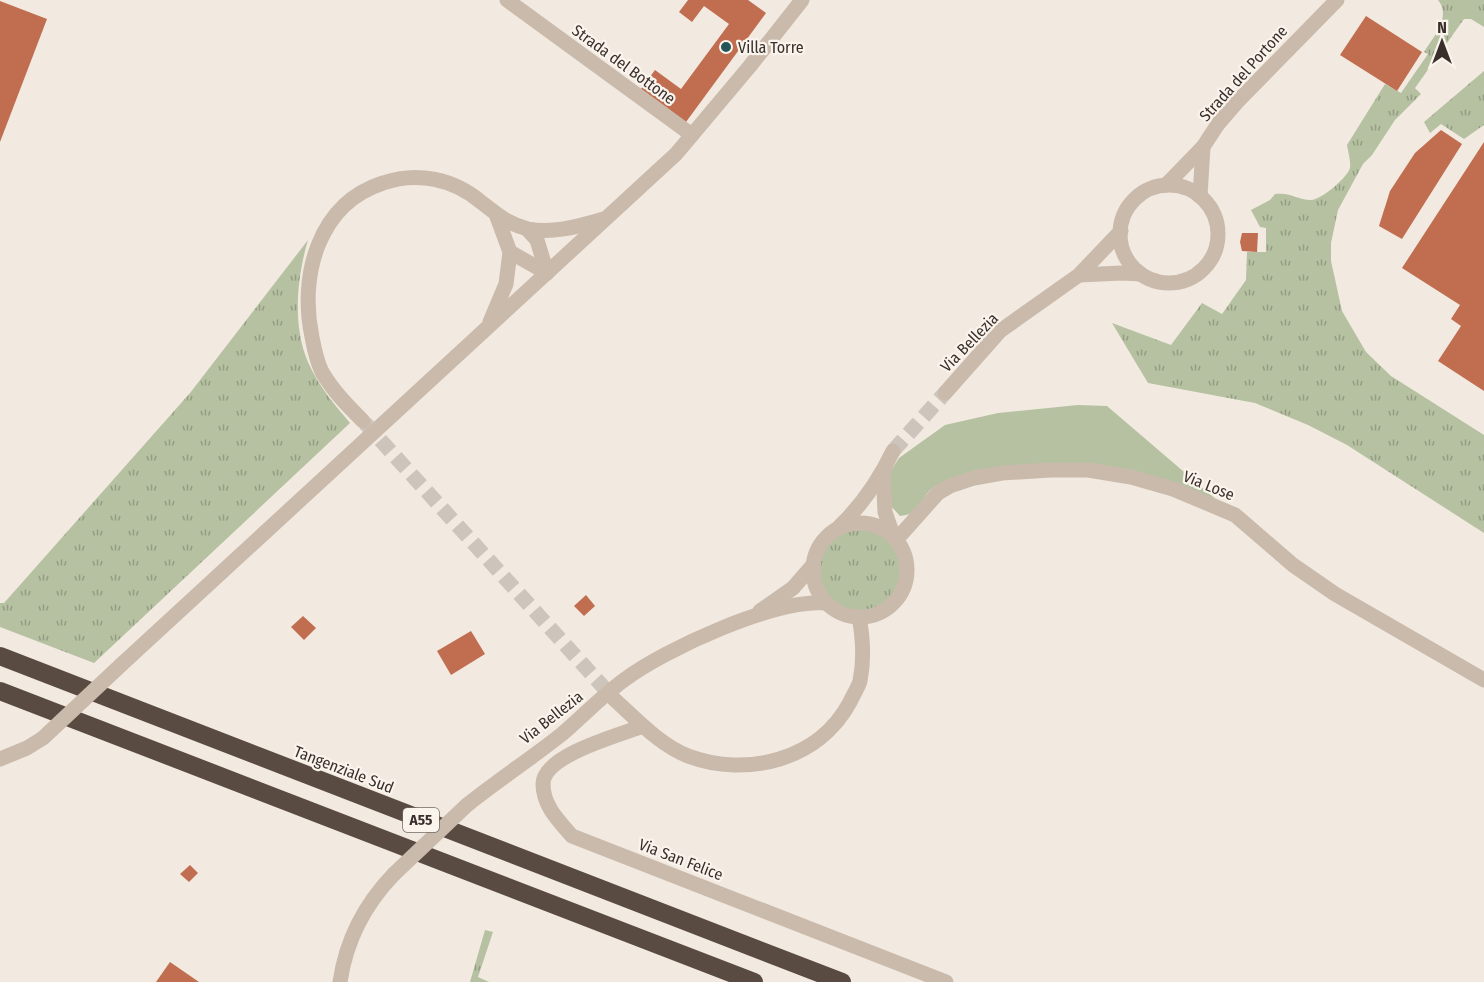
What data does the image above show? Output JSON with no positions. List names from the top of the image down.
{
  "streets": {
    "highway": ["Tangenziale Sud", "A55"],
    "street": [
      "Strada del Bottone",
      "Strada del Portone",
      "Via Bellezia",
      "Via Lose",
      "Via San Felice"
    ]
  },
  "crossings": [
    ["Strada del Portone", "Via Bellezia"],
    ["Via Bellezia", "Via Lose"]
  ],
  "places": ["Villa Torre"],
  "north": "top"
}
